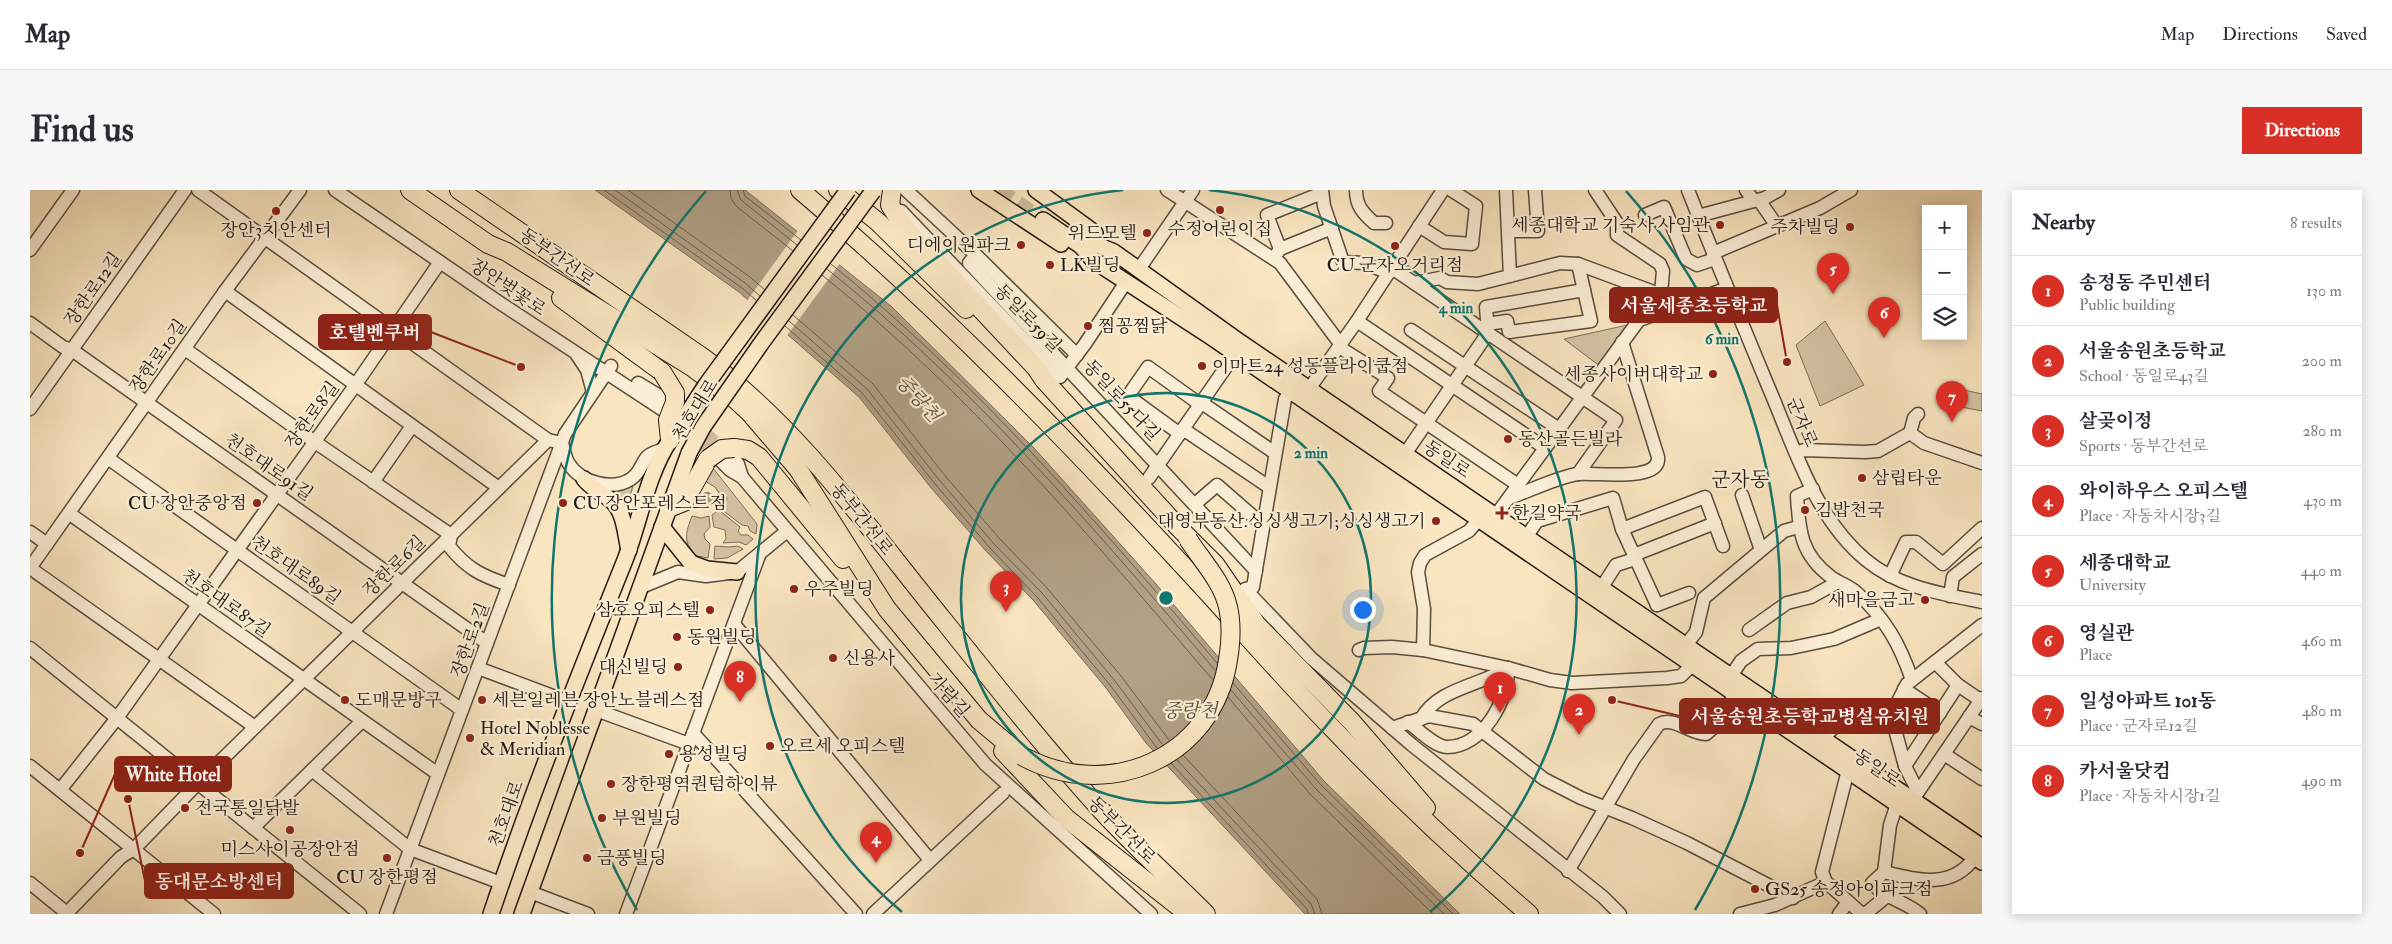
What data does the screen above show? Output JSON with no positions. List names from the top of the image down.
{
  "streets": {
    "highway": ["동부간선로"],
    "main road": ["천호대로", "동일로"],
    "street": [
      "장안벚꽃로",
      "장한로12길",
      "동일로59길",
      "장한로10길",
      "동일로55다길",
      "장한로8길",
      "군자로",
      "천호대로91길",
      "장한로6길",
      "천호대로89길",
      "천호대로87길",
      "장한로2길",
      "가람길"
    ]
  },
  "crossings": [
    ["장안벚꽃로", "장한로8길"],
    ["장한로12길", "천호대로91길"],
    ["동일로59길", "동일로55다길"],
    ["동일로59길", "동일로"],
    ["장한로10길", "천호대로91길"],
    ["장한로10길", "천호대로89길"],
    ["장한로10길", "천호대로87길"],
    ["장한로8길", "천호대로91길"],
    ["장한로8길", "천호대로89길"],
    ["장한로8길", "천호대로87길"],
    ["천호대로91길", "장한로6길"],
    ["천호대로91길", "장한로2길"],
    ["장한로6길", "천호대로89길"],
    ["장한로6길", "천호대로87길"],
    ["천호대로89길", "장한로2길"],
    ["천호대로87길", "장한로2길"]
  ],
  "districts": ["군자동"],
  "water": ["중랑천"],
  "places": {
    "other": [
      "수정어린이집",
      "장안3치안센터",
      "세종대학교 기숙사 사임관",
      "주차빌딩",
      "위드모텔",
      "디에이원파크",
      "CU 군자오거리점",
      "LK빌딩",
      "찜꽁찜닭",
      "서울세종초등학교",
      "이마트24 성동플라이쿱점",
      "호텔벤쿠버",
      "세종사이버대학교",
      "동산골든빌라",
      "삼립타운",
      "CU 장안중앙점",
      "CU 장안포레스트점",
      "김밥천국",
      "대영부동산.싱싱생고기;싱싱생고기",
      "우주빌딩",
      "새마을금고",
      "삼호오피스텔",
      "동원빌딩",
      "신용사",
      "대신빌딩",
      "도매문방구",
      "세븐일레븐 장안노블레스점",
      "서울송원초등학교병설유치원",
      "Hotel Noblesse & Meridian",
      "오르세 오피스텔",
      "용성빌딩",
      "장한평역퀀텀하이뷰",
      "동대문소방센터",
      "전국통일닭발",
      "부원빌딩",
      "미스사이공장안점",
      "White Hotel",
      "CU 장한평점",
      "금풍빌딩",
      "GS25 송정아이파크점"
    ],
    "health": ["한길약국"]
  },
  "page": {
    "header": "Map",
    "nav": ["Map", "Directions", "Saved"],
    "buttons": "Directions",
    "title": "Find us",
    "heading": ["Nearby", "8 results"],
    "map_buttons": ["+", "−"],
    "pins": [
      "5",
      "6",
      "7",
      "3",
      "8",
      "1",
      "2",
      "4"
    ],
    "list": [
      {
        "mark": "1",
        "name": "송정동 주민센터",
        "note": "Public building",
        "value": "130 m"
      },
      {
        "mark": "2",
        "name": "서울송원초등학교",
        "note": "School · 동일로43길",
        "value": "200 m"
      },
      {
        "mark": "3",
        "name": "살곶이정",
        "note": "Sports · 동부간선로",
        "value": "280 m"
      },
      {
        "mark": "4",
        "name": "와이하우스 오피스텔",
        "note": "Place · 자동차시장3길",
        "value": "430 m"
      },
      {
        "mark": "5",
        "name": "세종대학교",
        "note": "University",
        "value": "440 m"
      },
      {
        "mark": "6",
        "name": "영실관",
        "note": "Place",
        "value": "460 m"
      },
      {
        "mark": "7",
        "name": "일성아파트 101동",
        "note": "Place · 군자로12길",
        "value": "480 m"
      },
      {
        "mark": "8",
        "name": "카서울닷컴",
        "note": "Place · 자동차시장1길",
        "value": "490 m"
      }
    ]
  },
  "rings": ["4 min", "6 min", "2 min"]
}
